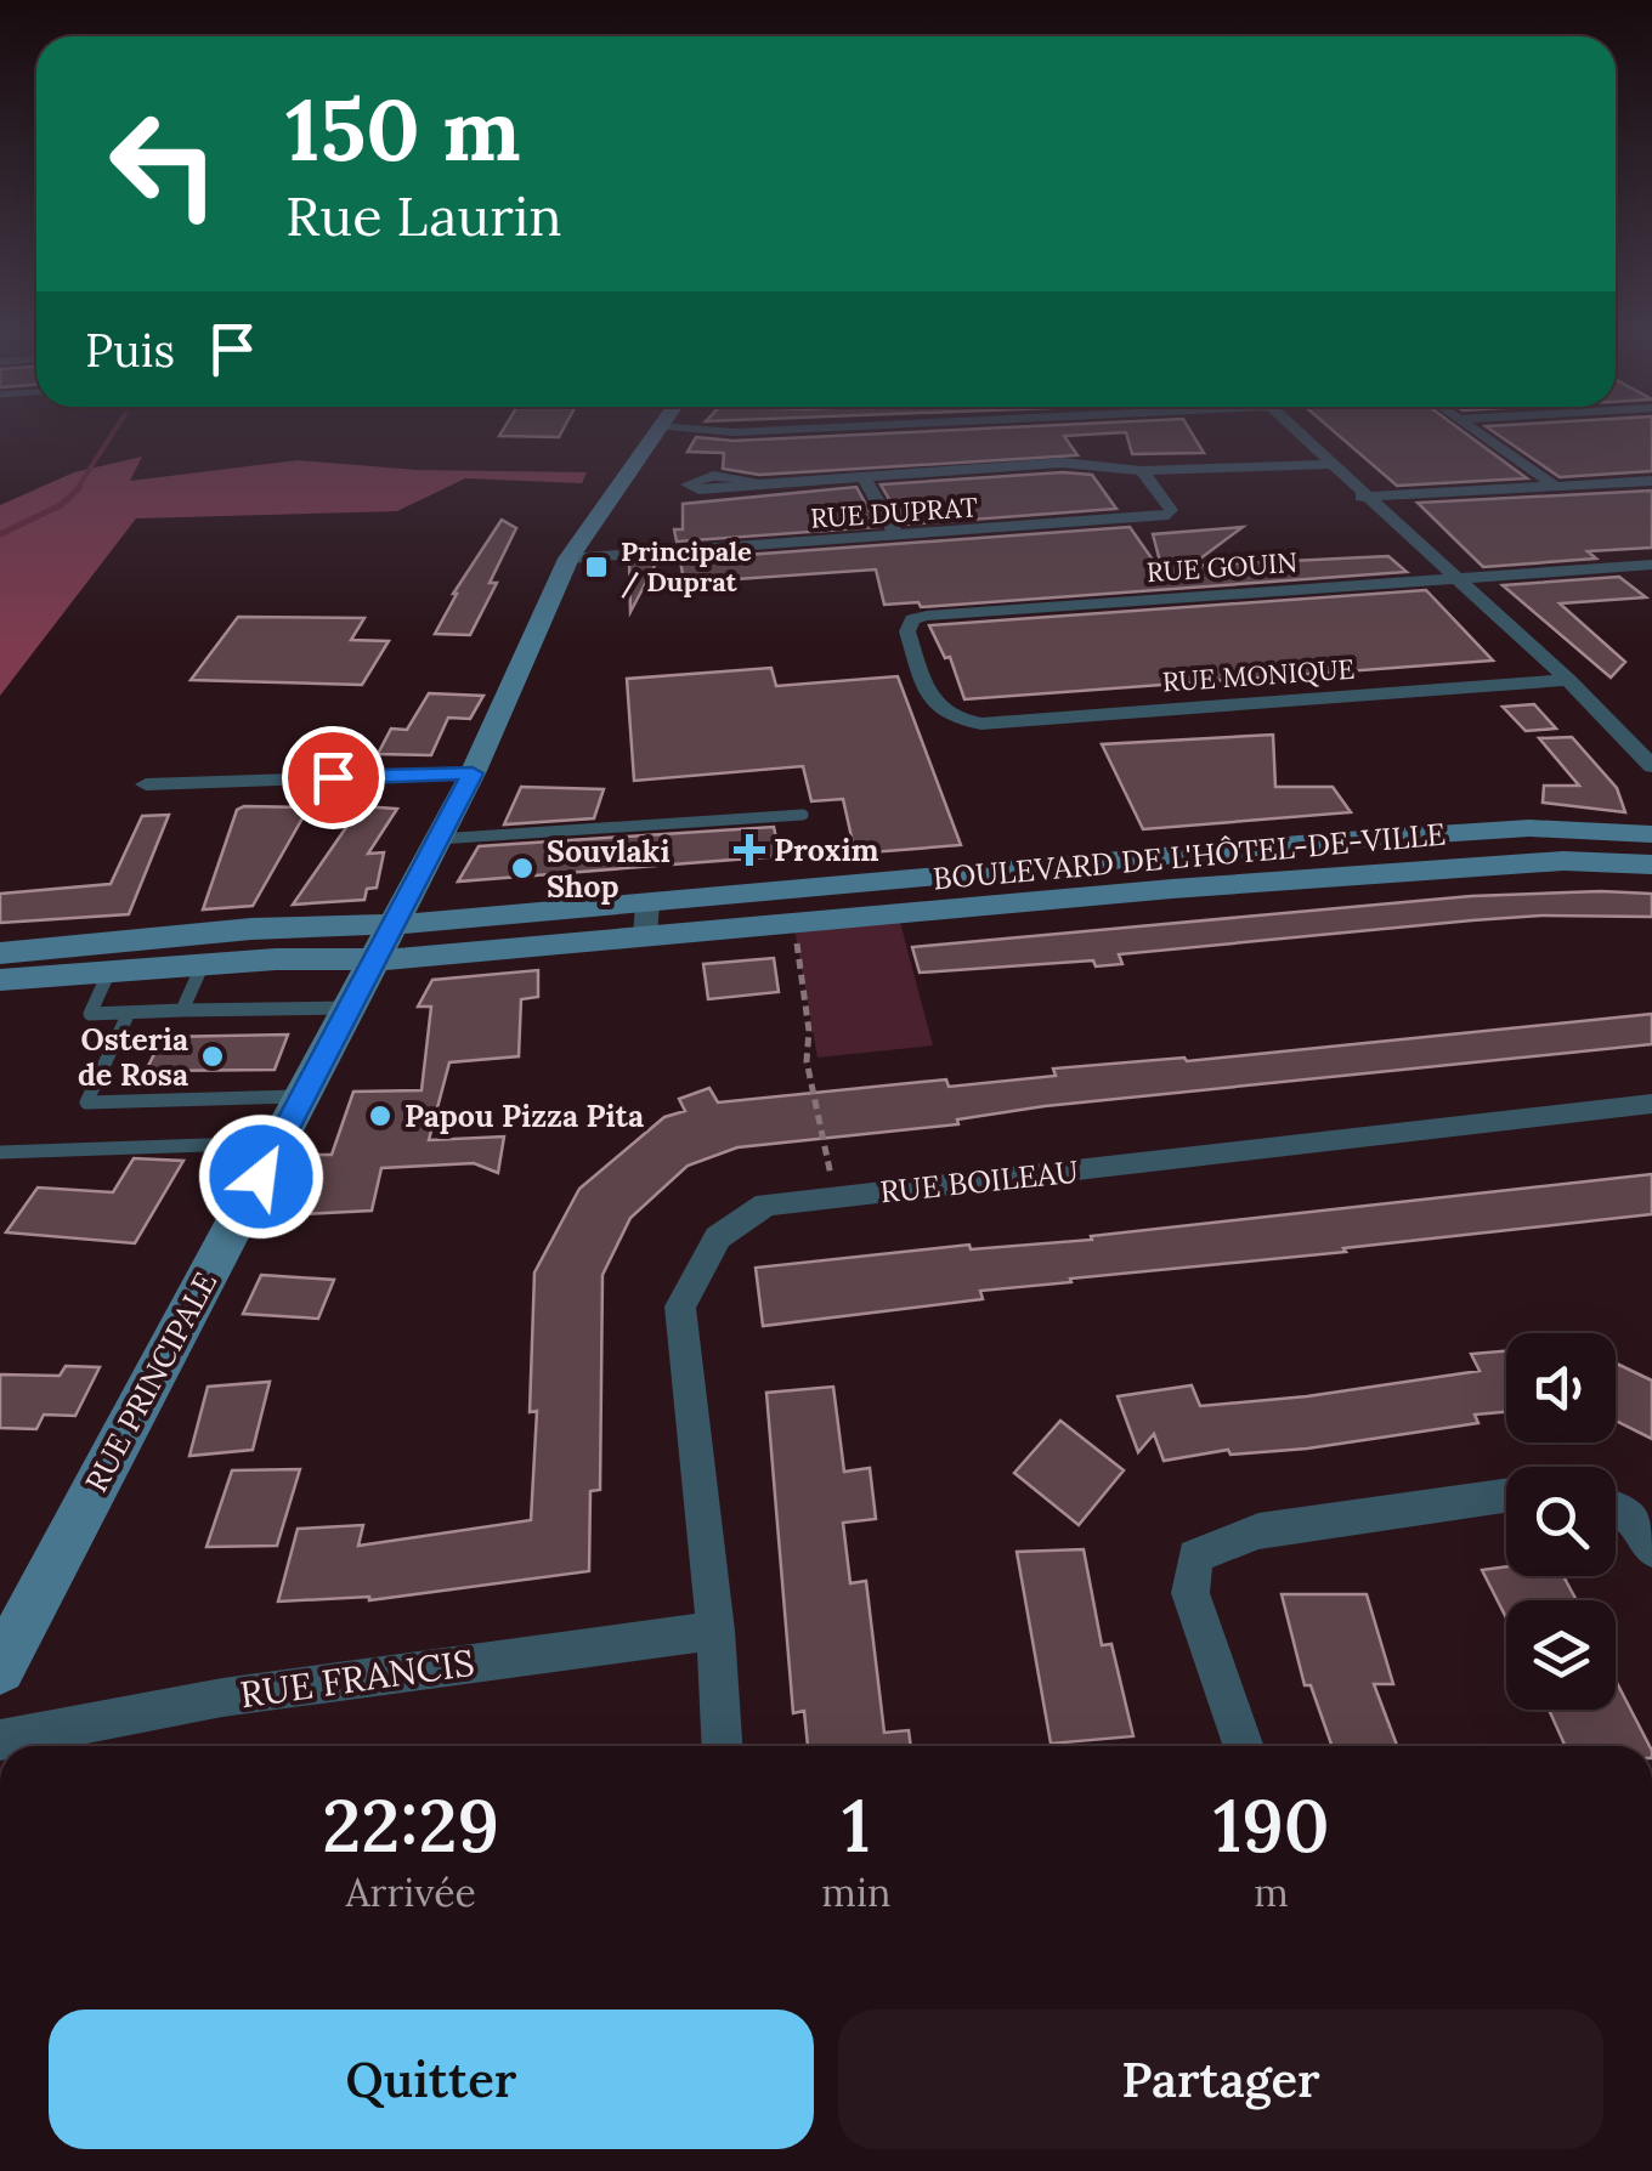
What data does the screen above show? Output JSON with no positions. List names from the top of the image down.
{
  "streets": {
    "street": [
      "RUE DUPRAT",
      "RUE GOUIN",
      "RUE MONIQUE",
      "BOULEVARD DE L'HÔTEL-DE-VILLE",
      "RUE BOILEAU",
      "RUE PRINCIPALE",
      "RUE FRANCIS"
    ]
  },
  "crossings": [
    ["RUE DUPRAT", "RUE PRINCIPALE"],
    ["RUE GOUIN", "RUE MONIQUE"],
    ["BOULEVARD DE L'HÔTEL-DE-VILLE", "RUE PRINCIPALE"],
    ["RUE BOILEAU", "RUE FRANCIS"]
  ],
  "places": {
    "transit": ["Principale / Duprat"],
    "health": ["Proxim"],
    "other": ["Souvlaki Shop", "Osteria de Rosa", "Papou Pizza Pita"]
  },
  "page": {
    "turn": ["150 m", "Rue Laurin"],
    "then": "Puis",
    "eta": [
      "22:29",
      "Arrivée",
      "1",
      "min",
      "190",
      "m"
    ],
    "buttons": ["Quitter", "Partager"]
  }
}
